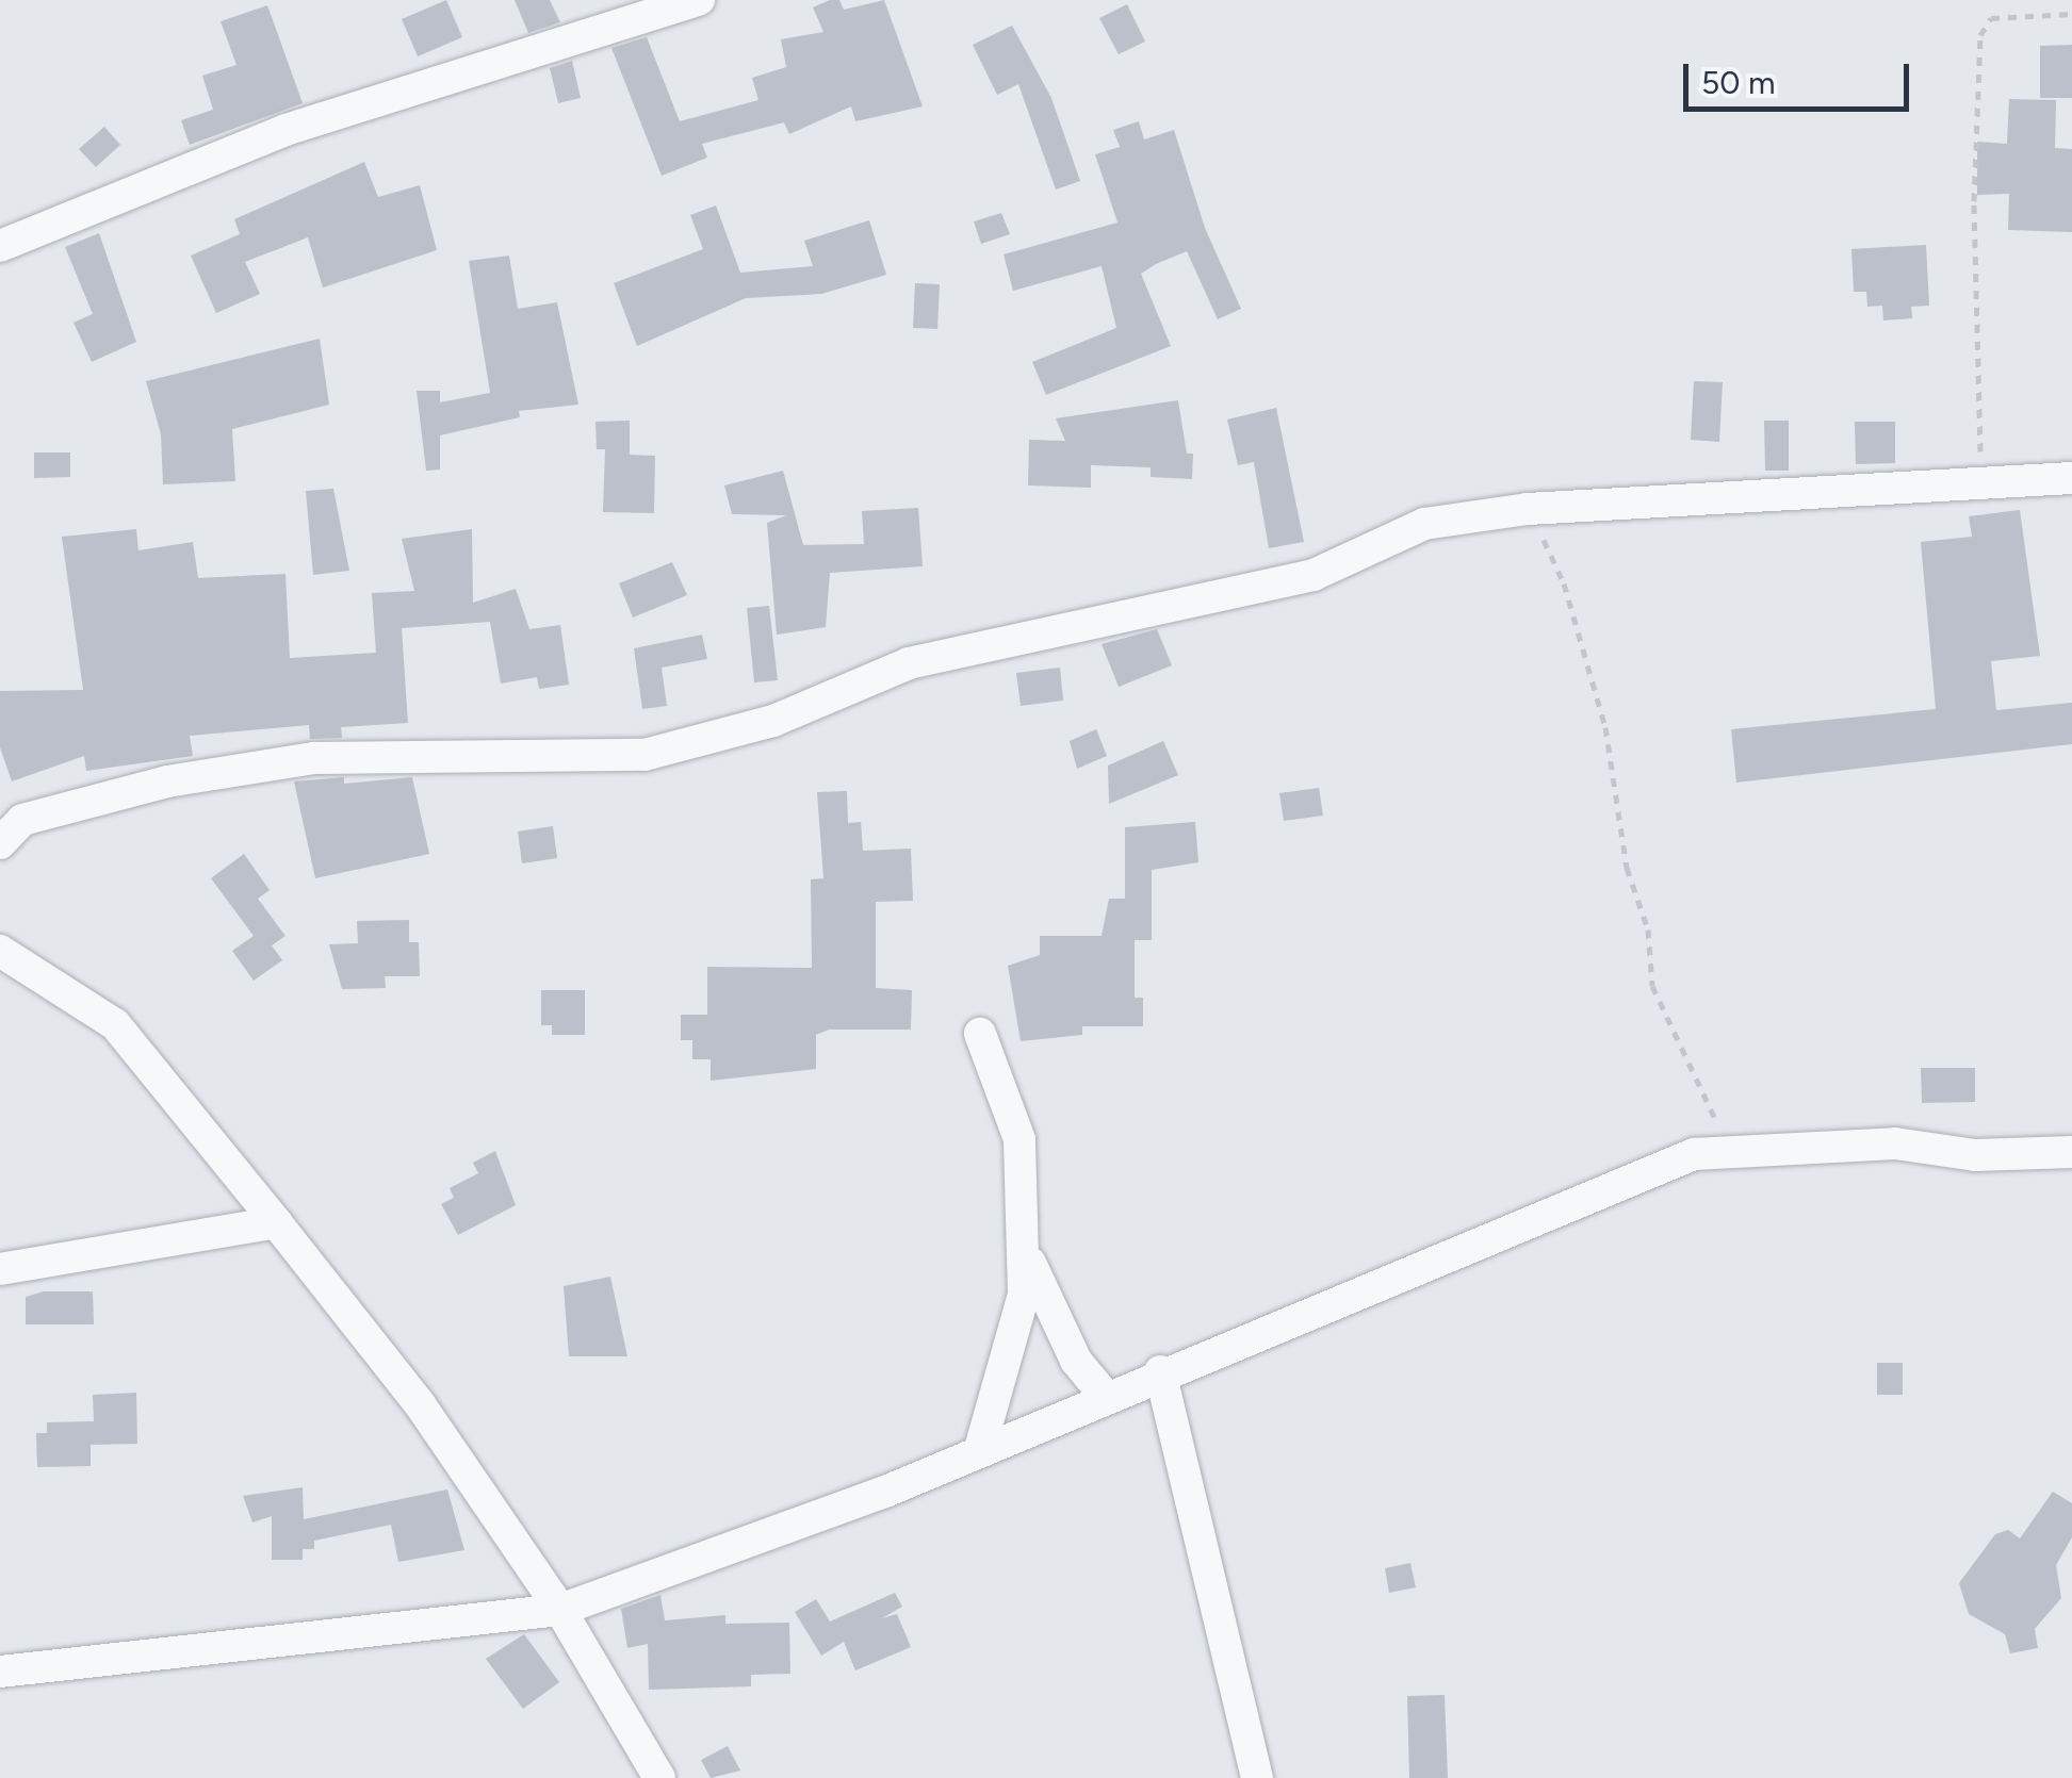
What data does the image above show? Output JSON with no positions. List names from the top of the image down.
{
  "scale_bar": "50 m"
}
